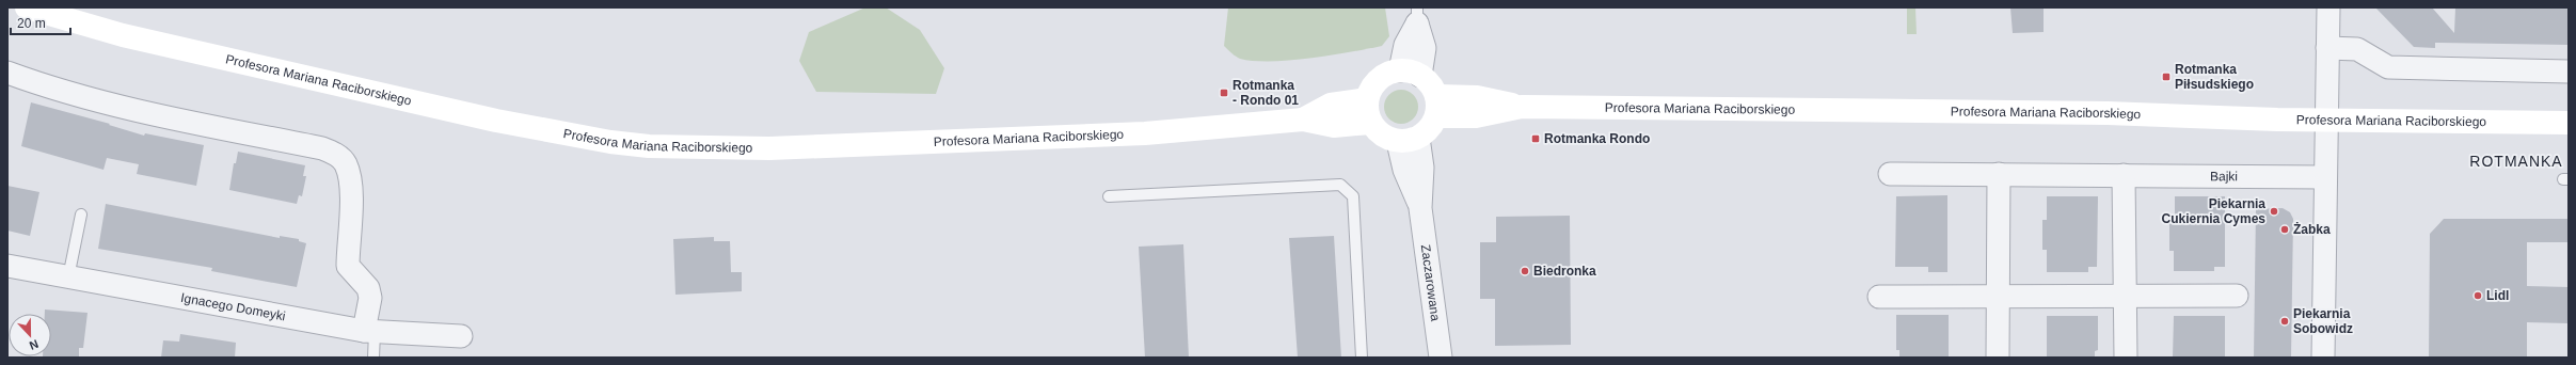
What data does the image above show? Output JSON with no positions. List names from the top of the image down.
{
  "streets": {
    "main road": ["Profesora Mariana Raciborskiego"],
    "street": ["Bajki", "Zaczarowana", "Ignacego Domeyki"]
  },
  "crossings": [
    ["Profesora Mariana Raciborskiego", "Zaczarowana"]
  ],
  "districts": ["ROTMANKA"],
  "places": {
    "transit": ["Rotmanka Piłsudskiego", "Rotmanka - Rondo 01", "Rotmanka Rondo"],
    "other": [
      "Piekarnia Cukiernia Cymes",
      "Żabka",
      "Biedronka",
      "Lidl",
      "Piekarnia Sobowidz"
    ]
  },
  "scale_bar": "20 m",
  "north": "bottom"
}
